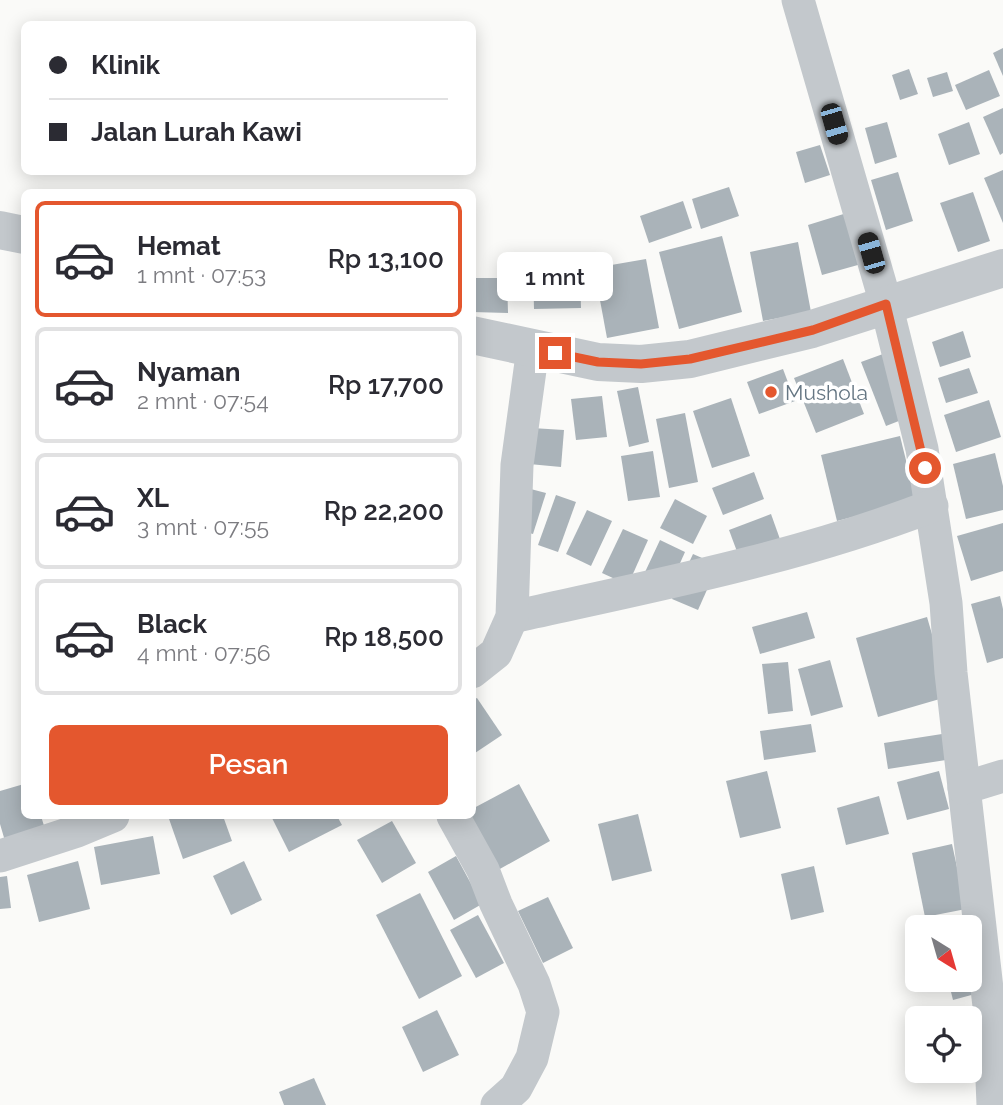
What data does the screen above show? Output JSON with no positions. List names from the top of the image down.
{
  "places": ["Mushola"],
  "north": "bottom right",
  "page": {
    "banner": ["Klinik", "Jalan Lurah Kawi"],
    "list": [
      {
        "name": "Hemat",
        "note": "1 mnt · 07:53",
        "value": "Rp 13,100"
      },
      {
        "name": "Nyaman",
        "note": "2 mnt · 07:54",
        "value": "Rp 17,700"
      },
      {
        "name": "XL",
        "note": "3 mnt · 07:55",
        "value": "Rp 22,200"
      },
      {
        "name": "Black",
        "note": "4 mnt · 07:56",
        "value": "Rp 18,500"
      }
    ],
    "bubble": "1 mnt",
    "buttons": "Pesan"
  }
}
